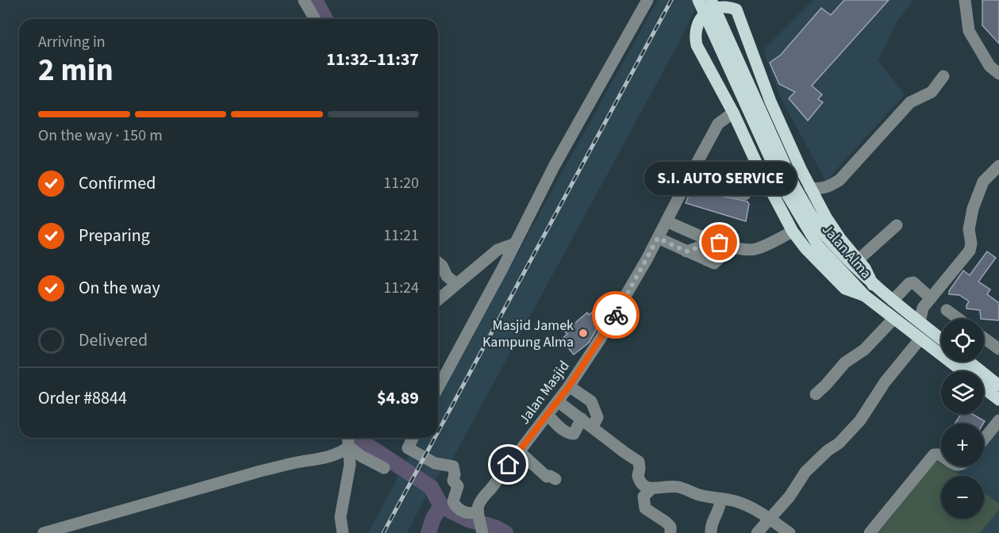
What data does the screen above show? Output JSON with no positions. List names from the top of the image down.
{
  "streets": {
    "main road": ["Jalan Alma"],
    "street": ["Jalan Masjid"]
  },
  "places": ["S.I. AUTO SERVICE", "Masjid Jamek Kampung Alma"],
  "page": {
    "heading": ["2 min", "Arriving in", "11:32–11:37"],
    "panel": ["Order #8844", "$4.89"],
    "bar": "On the way · 150 m",
    "list": [
      ["Confirmed", "11:20"],
      ["Preparing", "11:21"],
      ["On the way", "11:24"],
      "Delivered"
    ],
    "bubble": "S.I. AUTO SERVICE",
    "map_buttons": ["+", "−"]
  }
}
